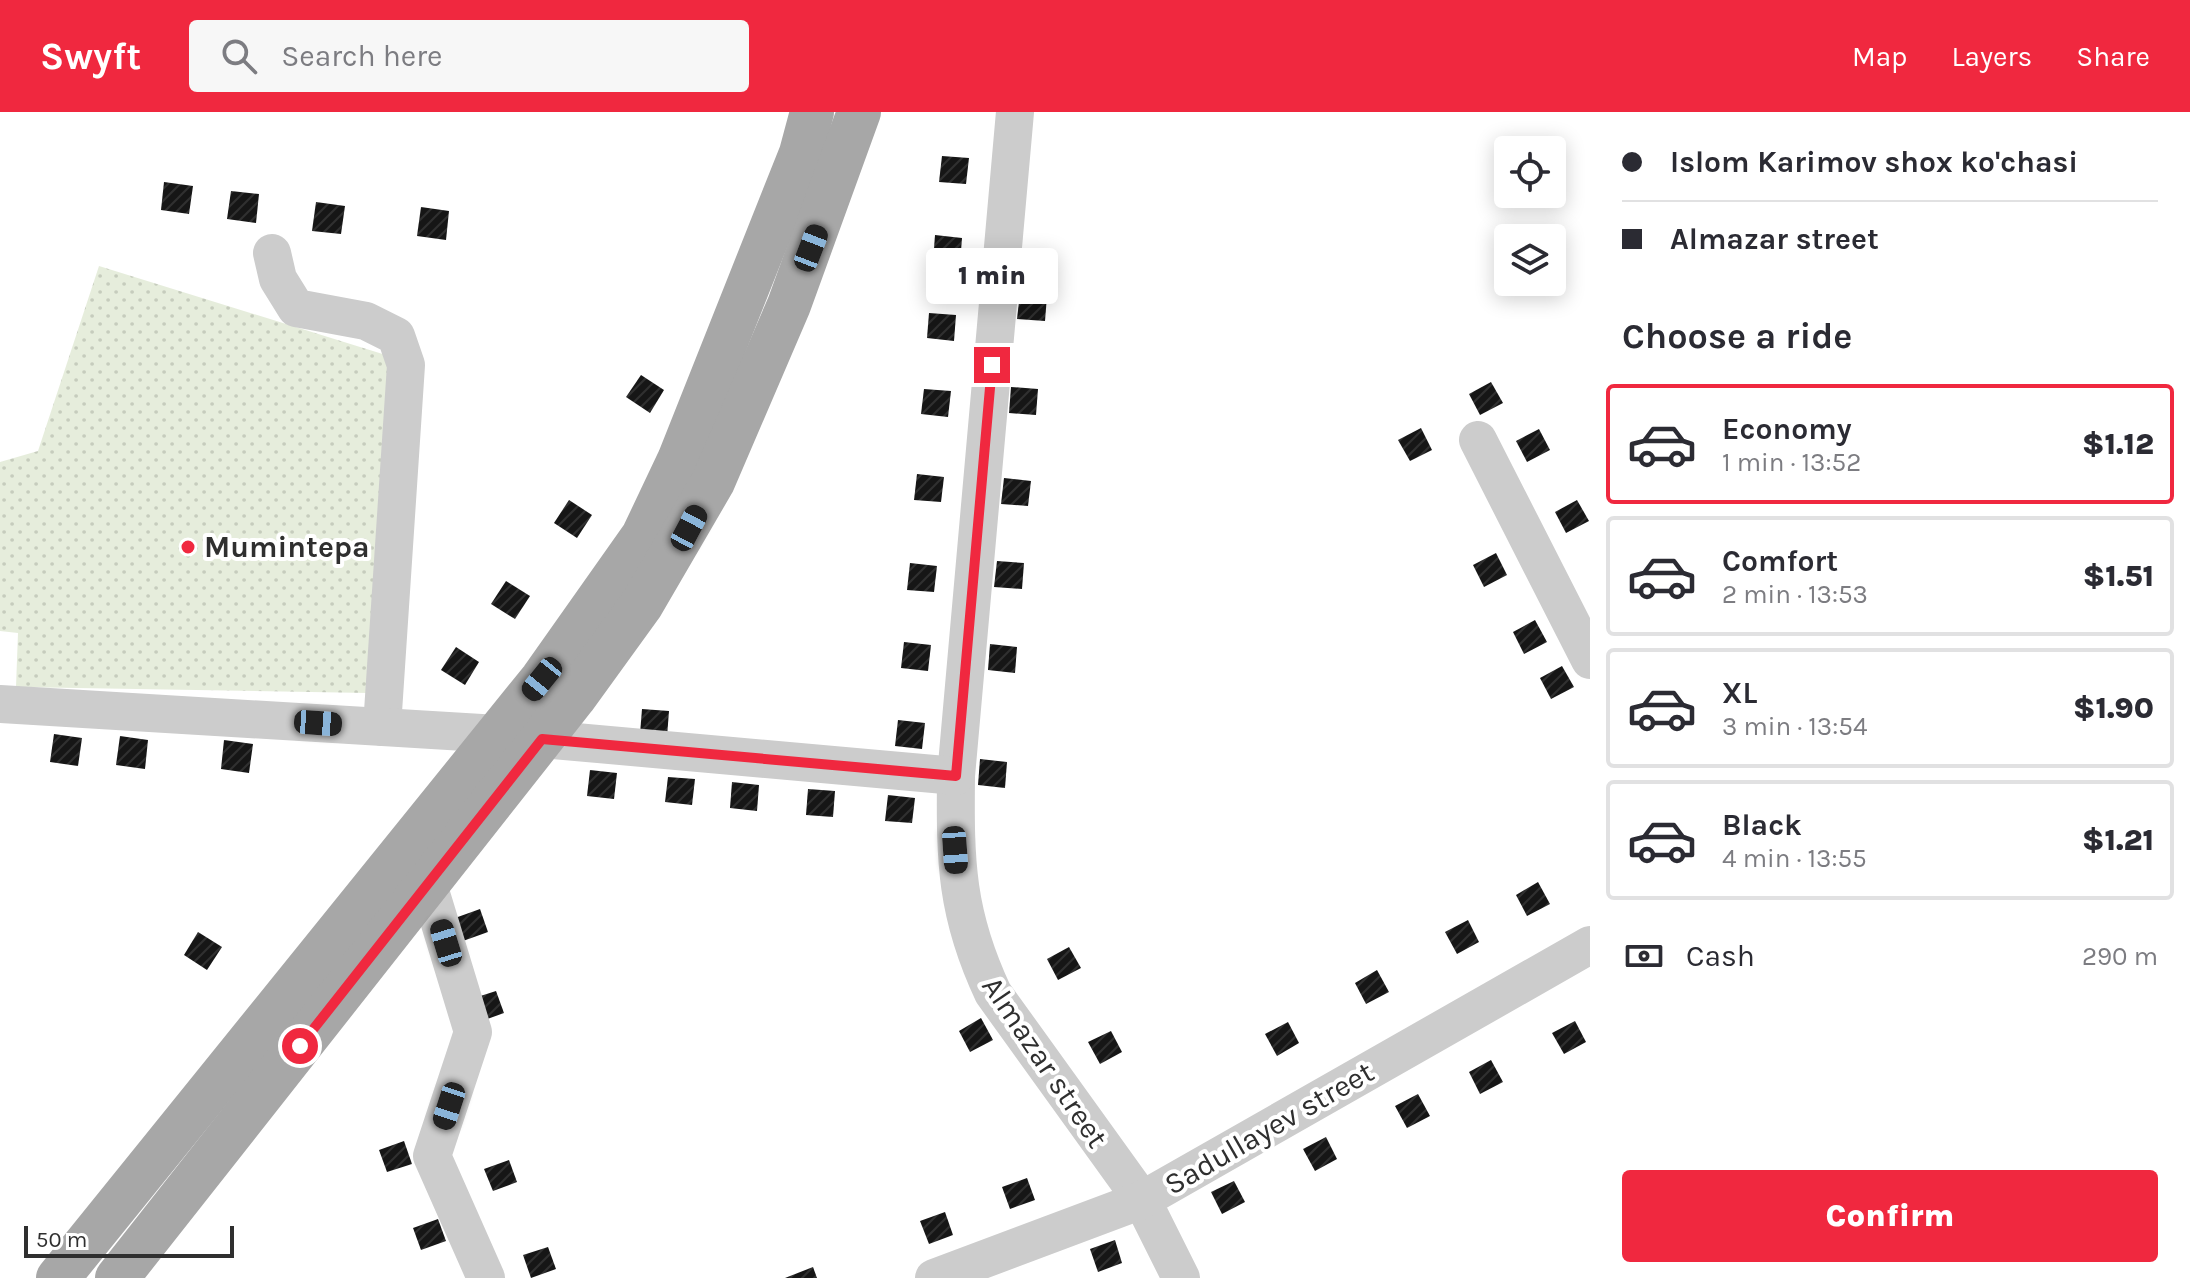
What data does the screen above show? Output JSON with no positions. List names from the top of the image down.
{
  "streets": {
    "street": ["Almazar street", "Sadullayev street"]
  },
  "crossings": [
    ["Almazar street", "Sadullayev street"]
  ],
  "places": ["Mumintepa"],
  "scale_bar": "50 m",
  "page": {
    "header": "Swyft",
    "search": "Search here",
    "nav": ["Map", "Layers", "Share"],
    "banner": ["Islom Karimov shox ko'chasi", "Almazar street"],
    "bubble": "1 min",
    "heading": "Choose a ride",
    "list": [
      {
        "name": "Economy",
        "note": "1 min · 13:52",
        "value": "$1.12"
      },
      {
        "name": "Comfort",
        "note": "2 min · 13:53",
        "value": "$1.51"
      },
      {
        "name": "XL",
        "note": "3 min · 13:54",
        "value": "$1.90"
      },
      {
        "name": "Black",
        "note": "4 min · 13:55",
        "value": "$1.21"
      }
    ],
    "pay": ["Cash", "290 m"],
    "buttons": "Confirm",
    "scale": "50 m"
  }
}
